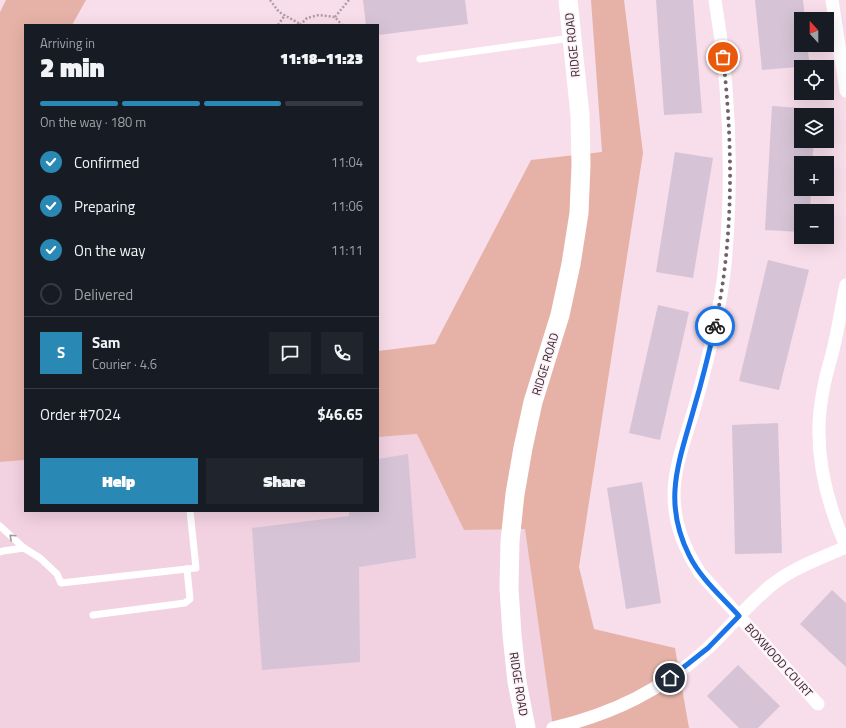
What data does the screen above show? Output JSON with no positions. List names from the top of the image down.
{
  "streets": {
    "street": ["RIDGE ROAD", "BOXWOOD COURT"]
  },
  "north": "top",
  "page": {
    "map_buttons": ["+", "−"],
    "heading": ["2 min", "Arriving in", "11:18–11:23"],
    "panel": [
      "Sam",
      "Courier · 4.6",
      "Order #7024",
      "$46.65"
    ],
    "bar": "On the way · 180 m",
    "list": [
      ["Confirmed", "11:04"],
      ["Preparing", "11:06"],
      ["On the way", "11:11"],
      "Delivered"
    ],
    "round": "S",
    "buttons": ["Help", "Share"]
  }
}
